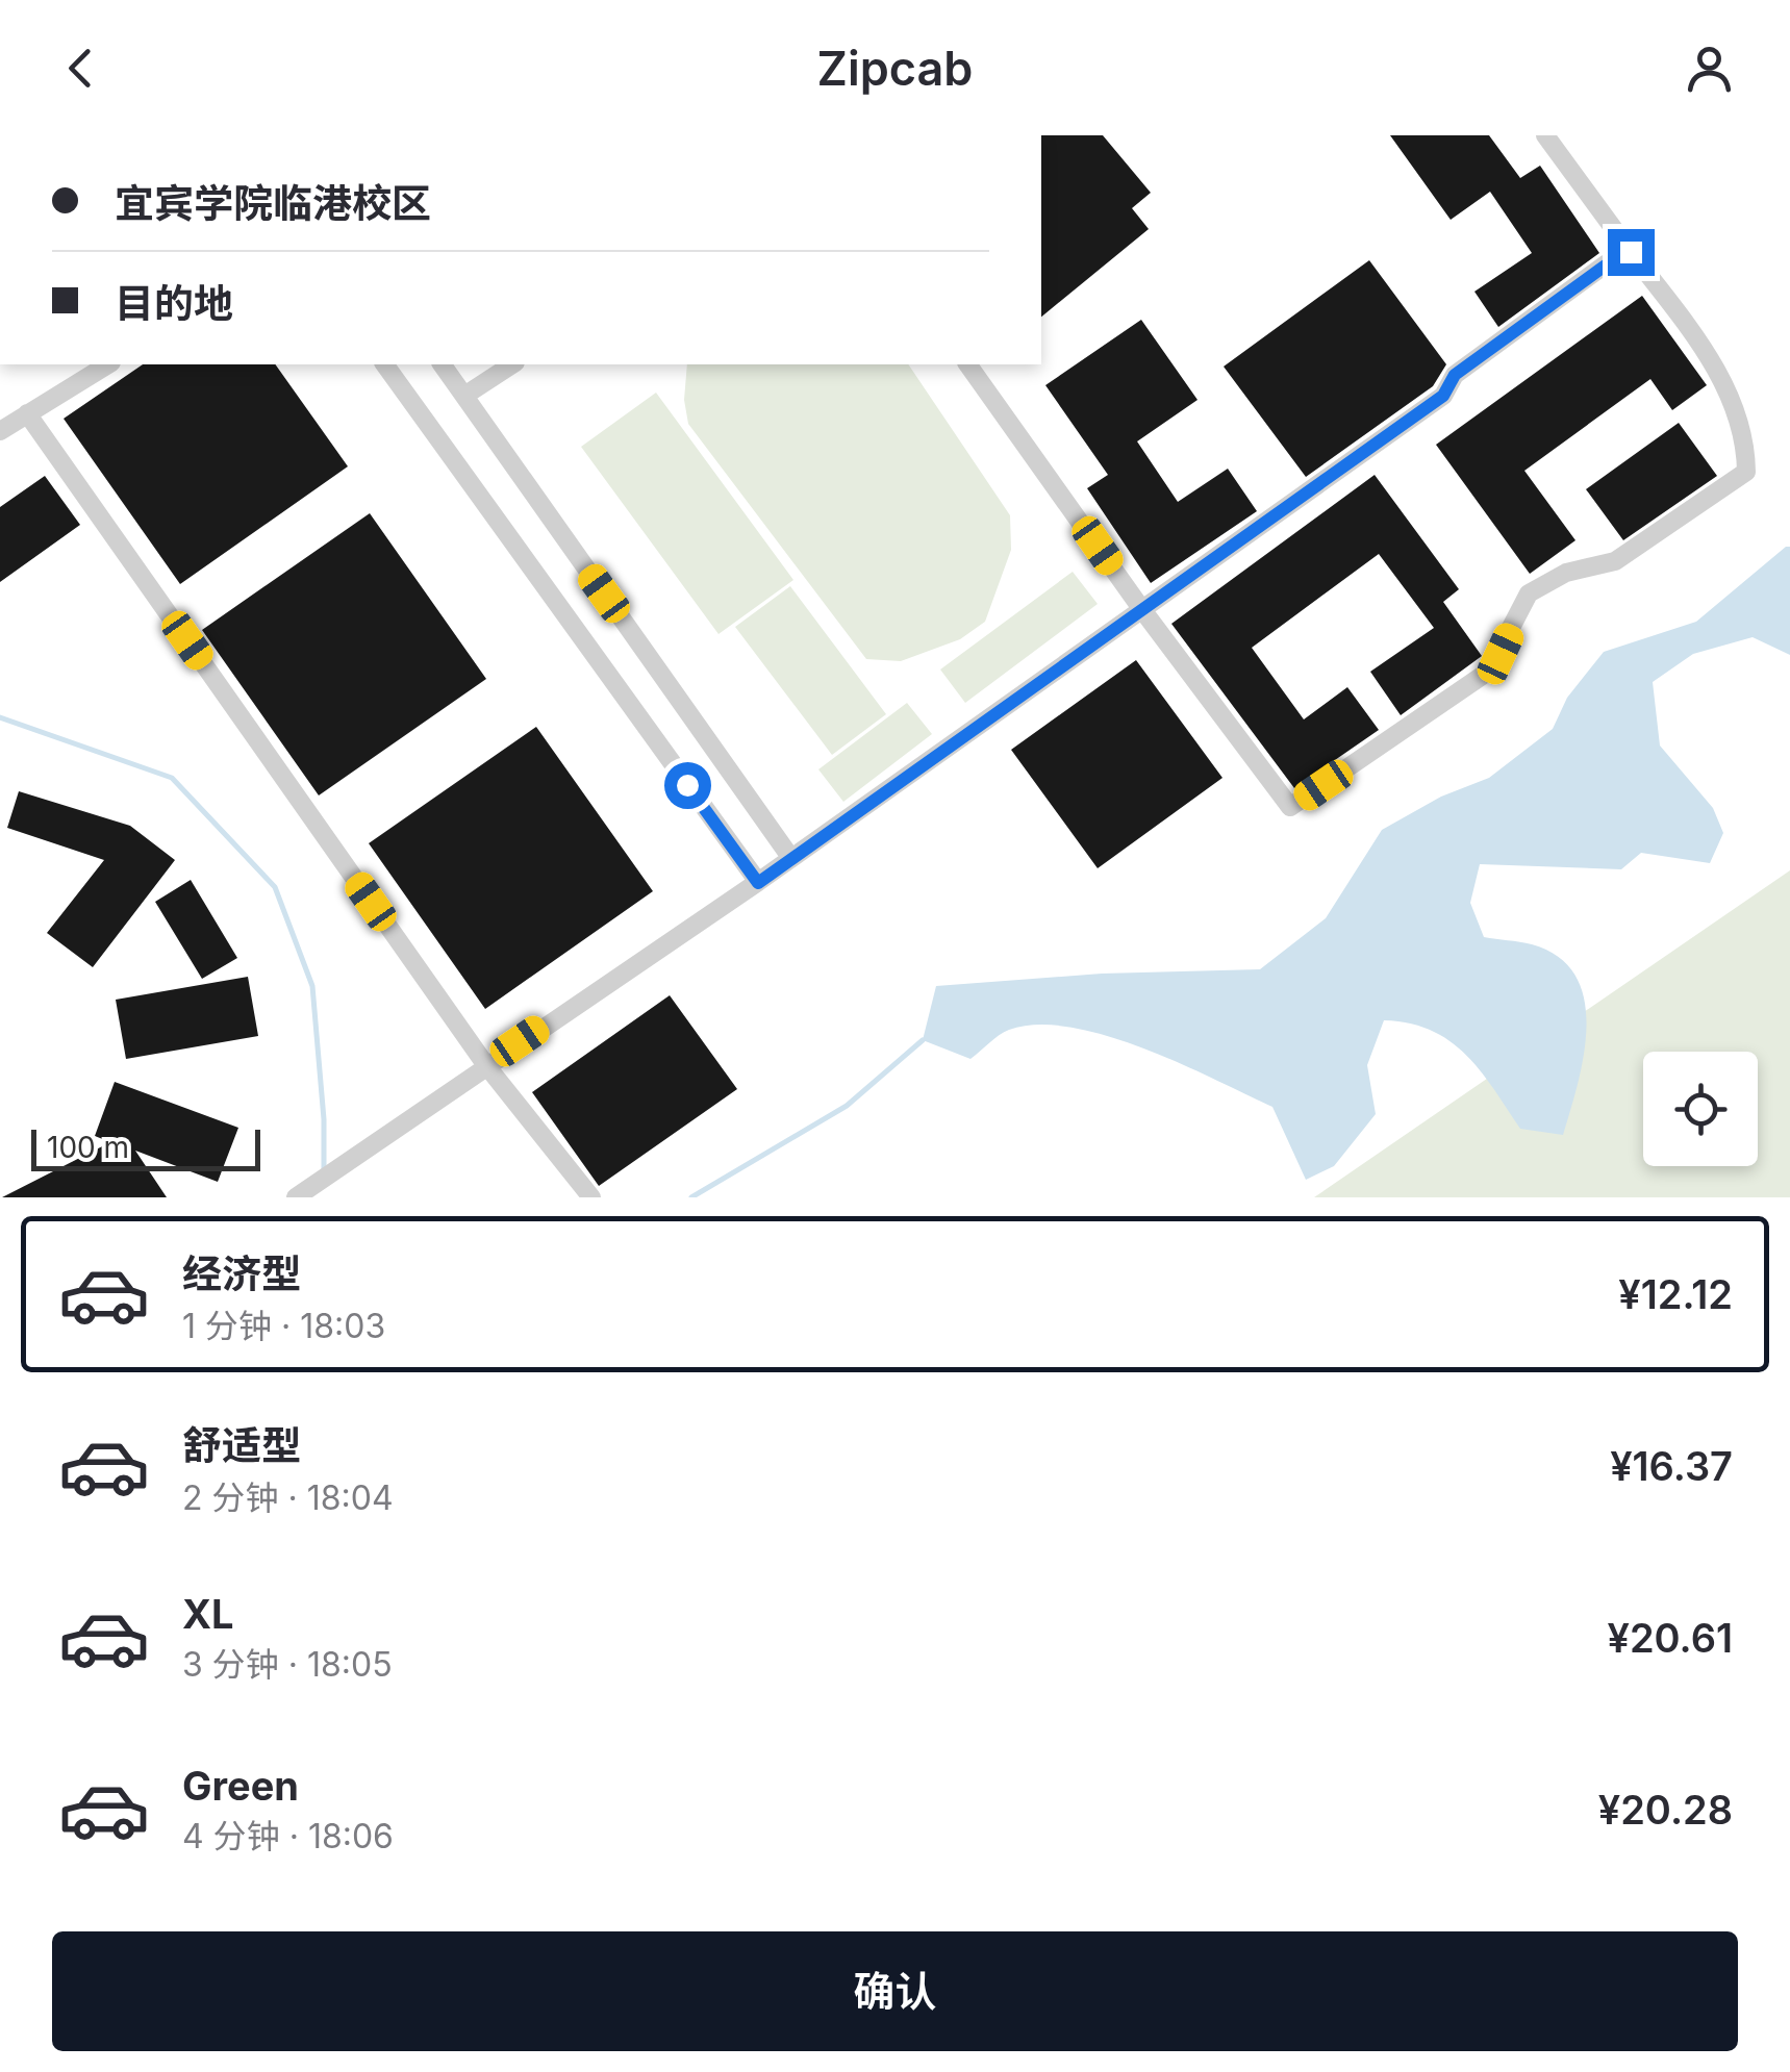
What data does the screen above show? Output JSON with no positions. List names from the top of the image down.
{
  "scale_bar": "100 m",
  "page": {
    "header": "Zipcab",
    "banner": ["宜宾学院临港校区", "目的地"],
    "scale": "100 m",
    "list": [
      {
        "name": "经济型",
        "note": "1 分钟 · 18:03",
        "value": "¥12.12"
      },
      {
        "name": "舒适型",
        "note": "2 分钟 · 18:04",
        "value": "¥16.37"
      },
      {
        "name": "XL",
        "note": "3 分钟 · 18:05",
        "value": "¥20.61"
      },
      {
        "name": "Green",
        "note": "4 分钟 · 18:06",
        "value": "¥20.28"
      }
    ],
    "buttons": "确认"
  }
}
